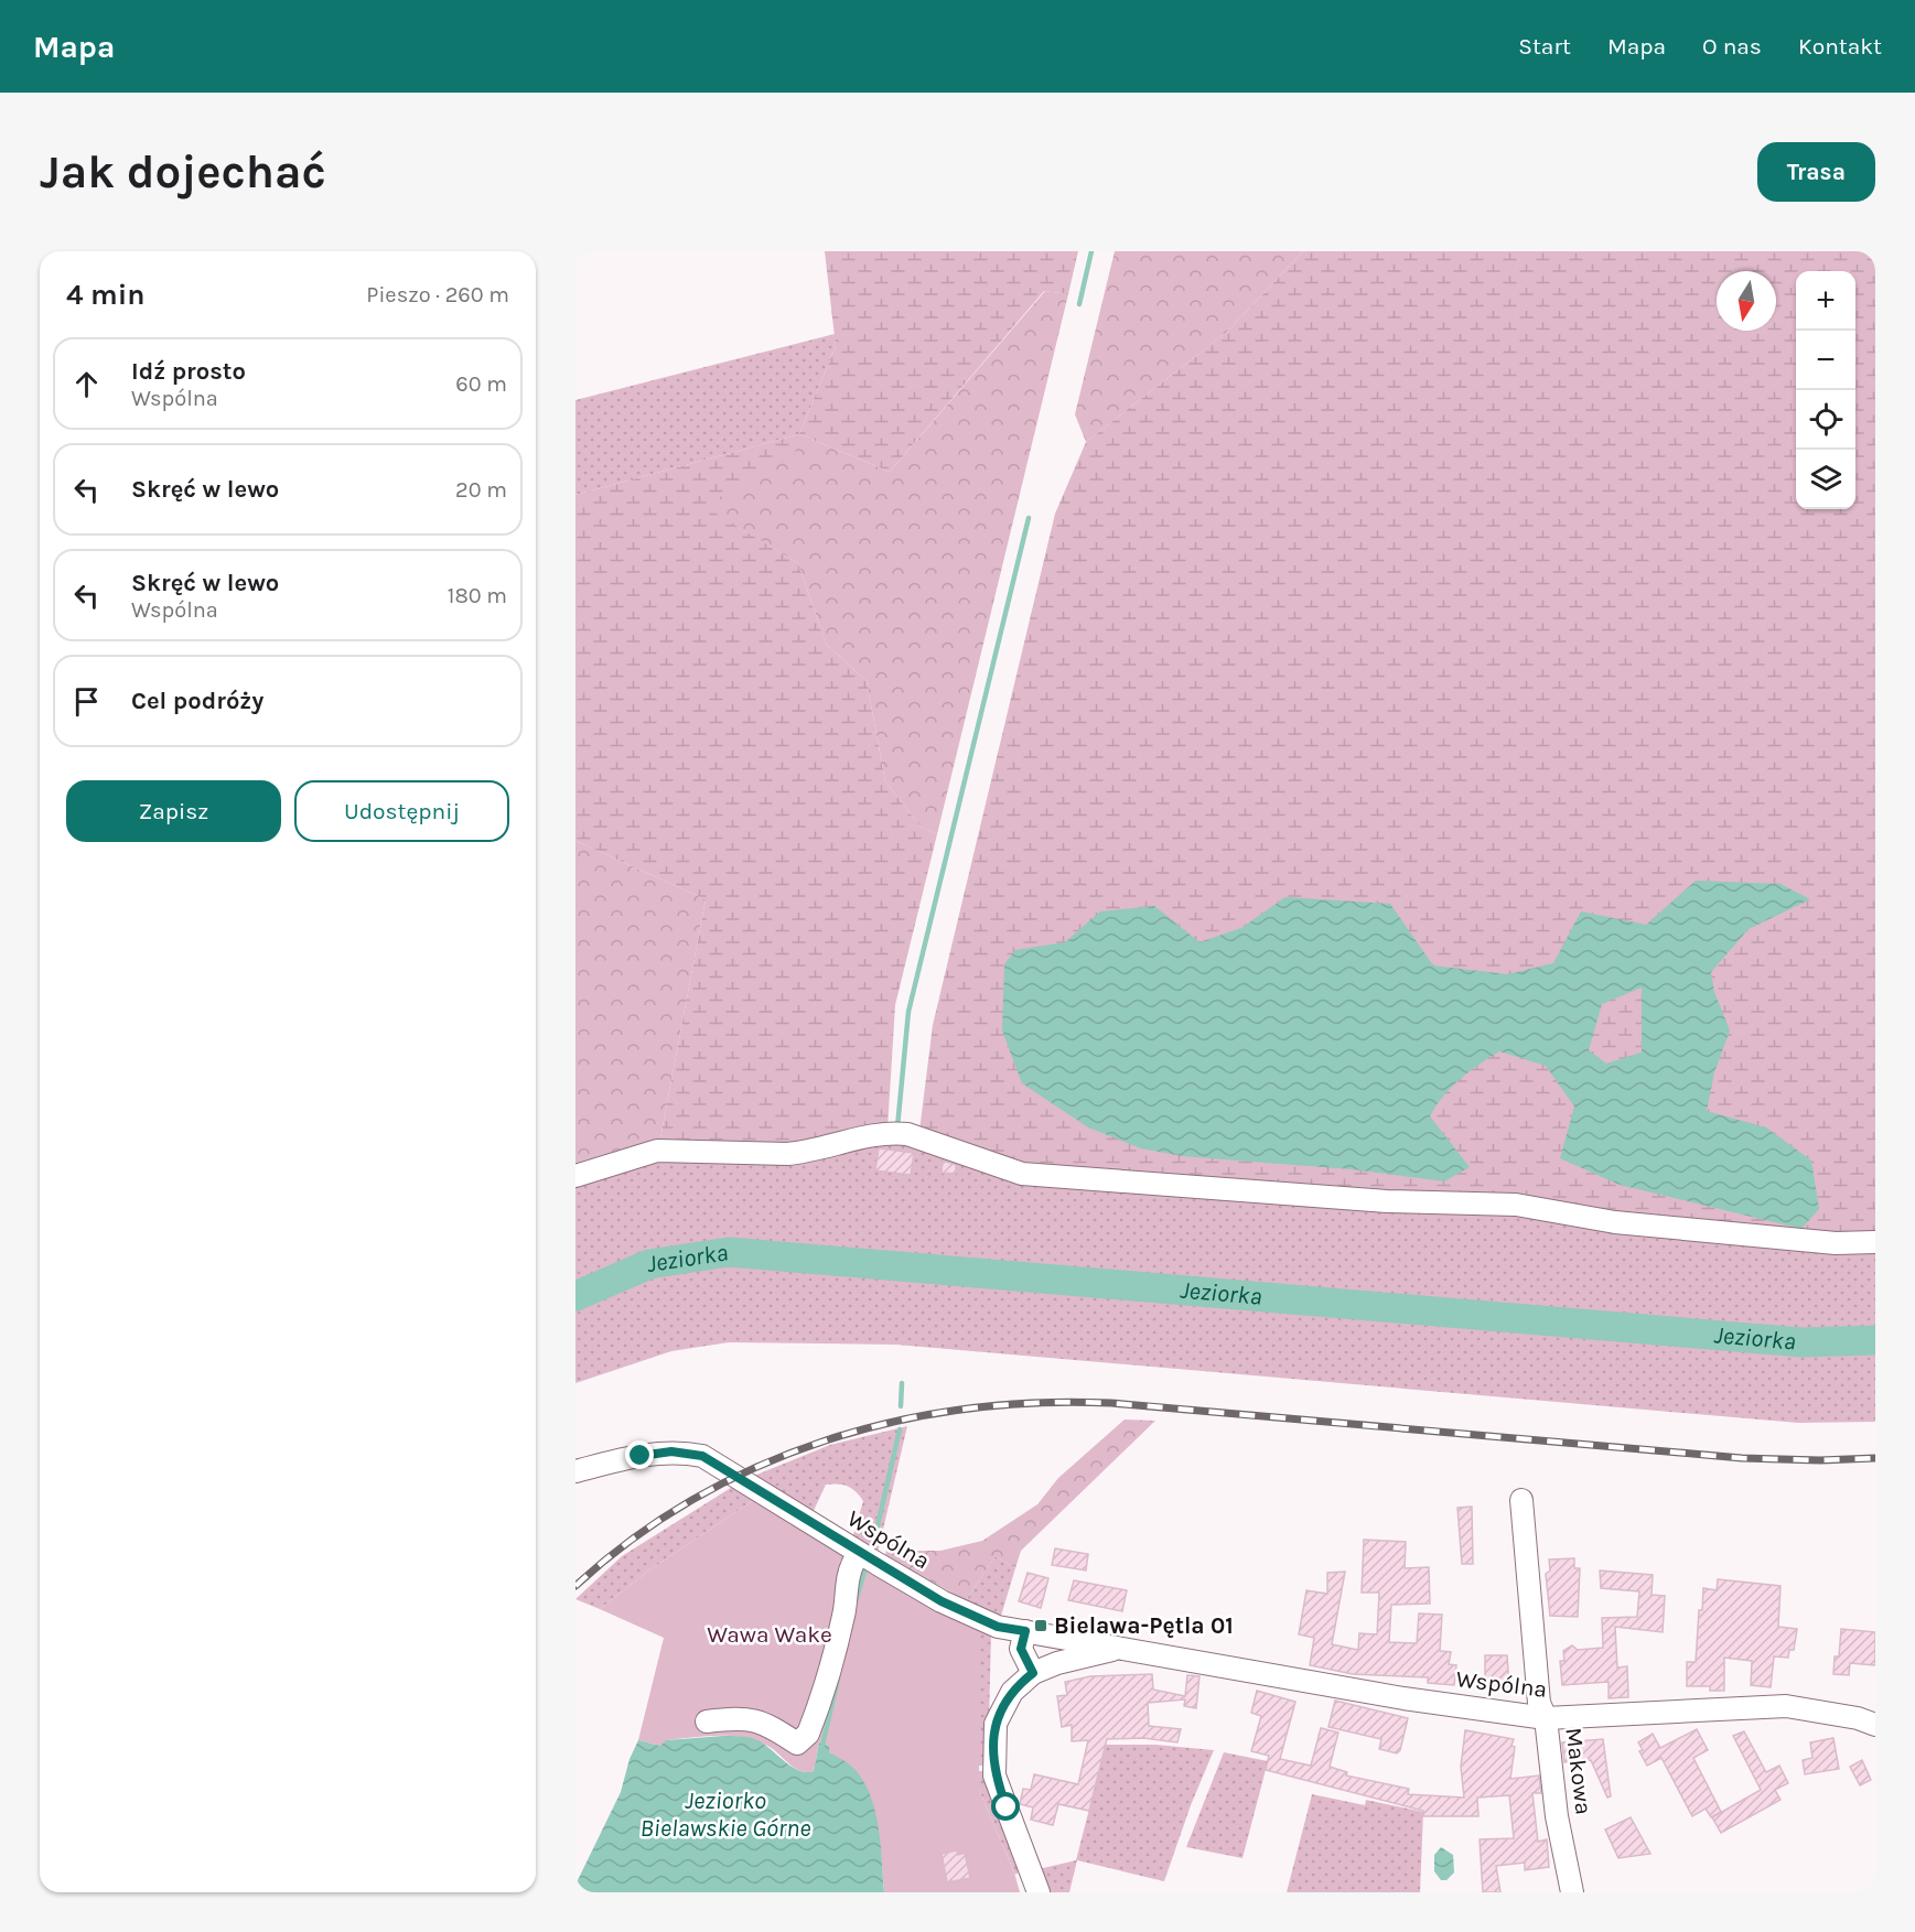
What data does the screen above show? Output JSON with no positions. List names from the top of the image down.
{
  "streets": {
    "street": ["Wspólna", "Makowa"]
  },
  "crossings": [
    ["Wspólna", "Makowa"]
  ],
  "water": ["Jeziorka", "Jeziorko Bielawskie Górne"],
  "parks": ["Wawa Wake"],
  "places": {
    "transit": ["Bielawa-Pętla 01"]
  },
  "north": "bottom",
  "page": {
    "header": "Mapa",
    "nav": [
      "Start",
      "Mapa",
      "O nas",
      "Kontakt"
    ],
    "buttons": [
      "Trasa",
      ["Zapisz", "Udostępnij"]
    ],
    "title": "Jak dojechać",
    "heading": ["4 min", "Pieszo · 260 m"],
    "map_buttons": ["+", "−"],
    "list": [
      ["Idź prosto", "Wspólna", "60 m"],
      ["Skręć w lewo", "20 m"],
      ["Skręć w lewo", "Wspólna", "180 m"],
      "Cel podróży"
    ]
  }
}
